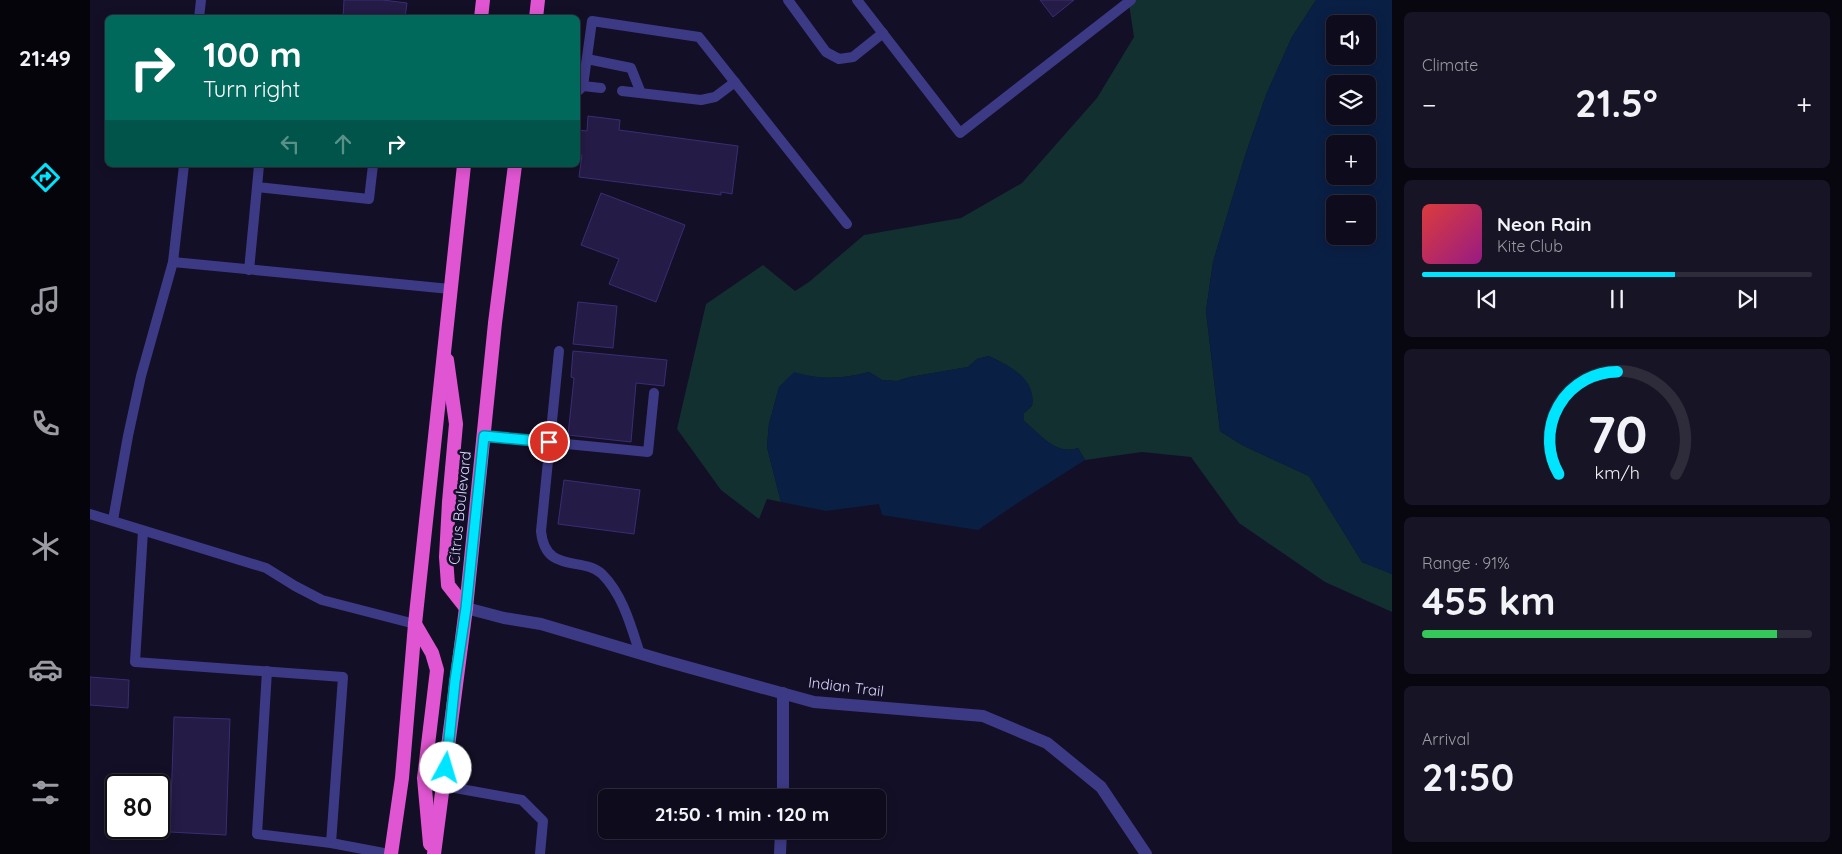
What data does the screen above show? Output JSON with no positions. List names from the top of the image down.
{
  "streets": {
    "highway": ["Citrus Boulevard"],
    "street": ["Indian Trail"]
  },
  "crossings": [
    ["Citrus Boulevard", "Indian Trail"]
  ],
  "page": {
    "tabs": "21:49",
    "tile": [
      "Climate",
      ["Range · 91%", "455 km"],
      ["Arrival", "21:50"]
    ],
    "map_buttons": ["+", "−"],
    "turn": ["100 m", "Turn right"],
    "heat": ["−", "21.5°", "+"],
    "song": ["Neon Rain", "Kite Club"],
    "limit": "80",
    "trip": "21:50 · 1 min · 120 m",
    "gauge": ["70", "km/h"]
  }
}
